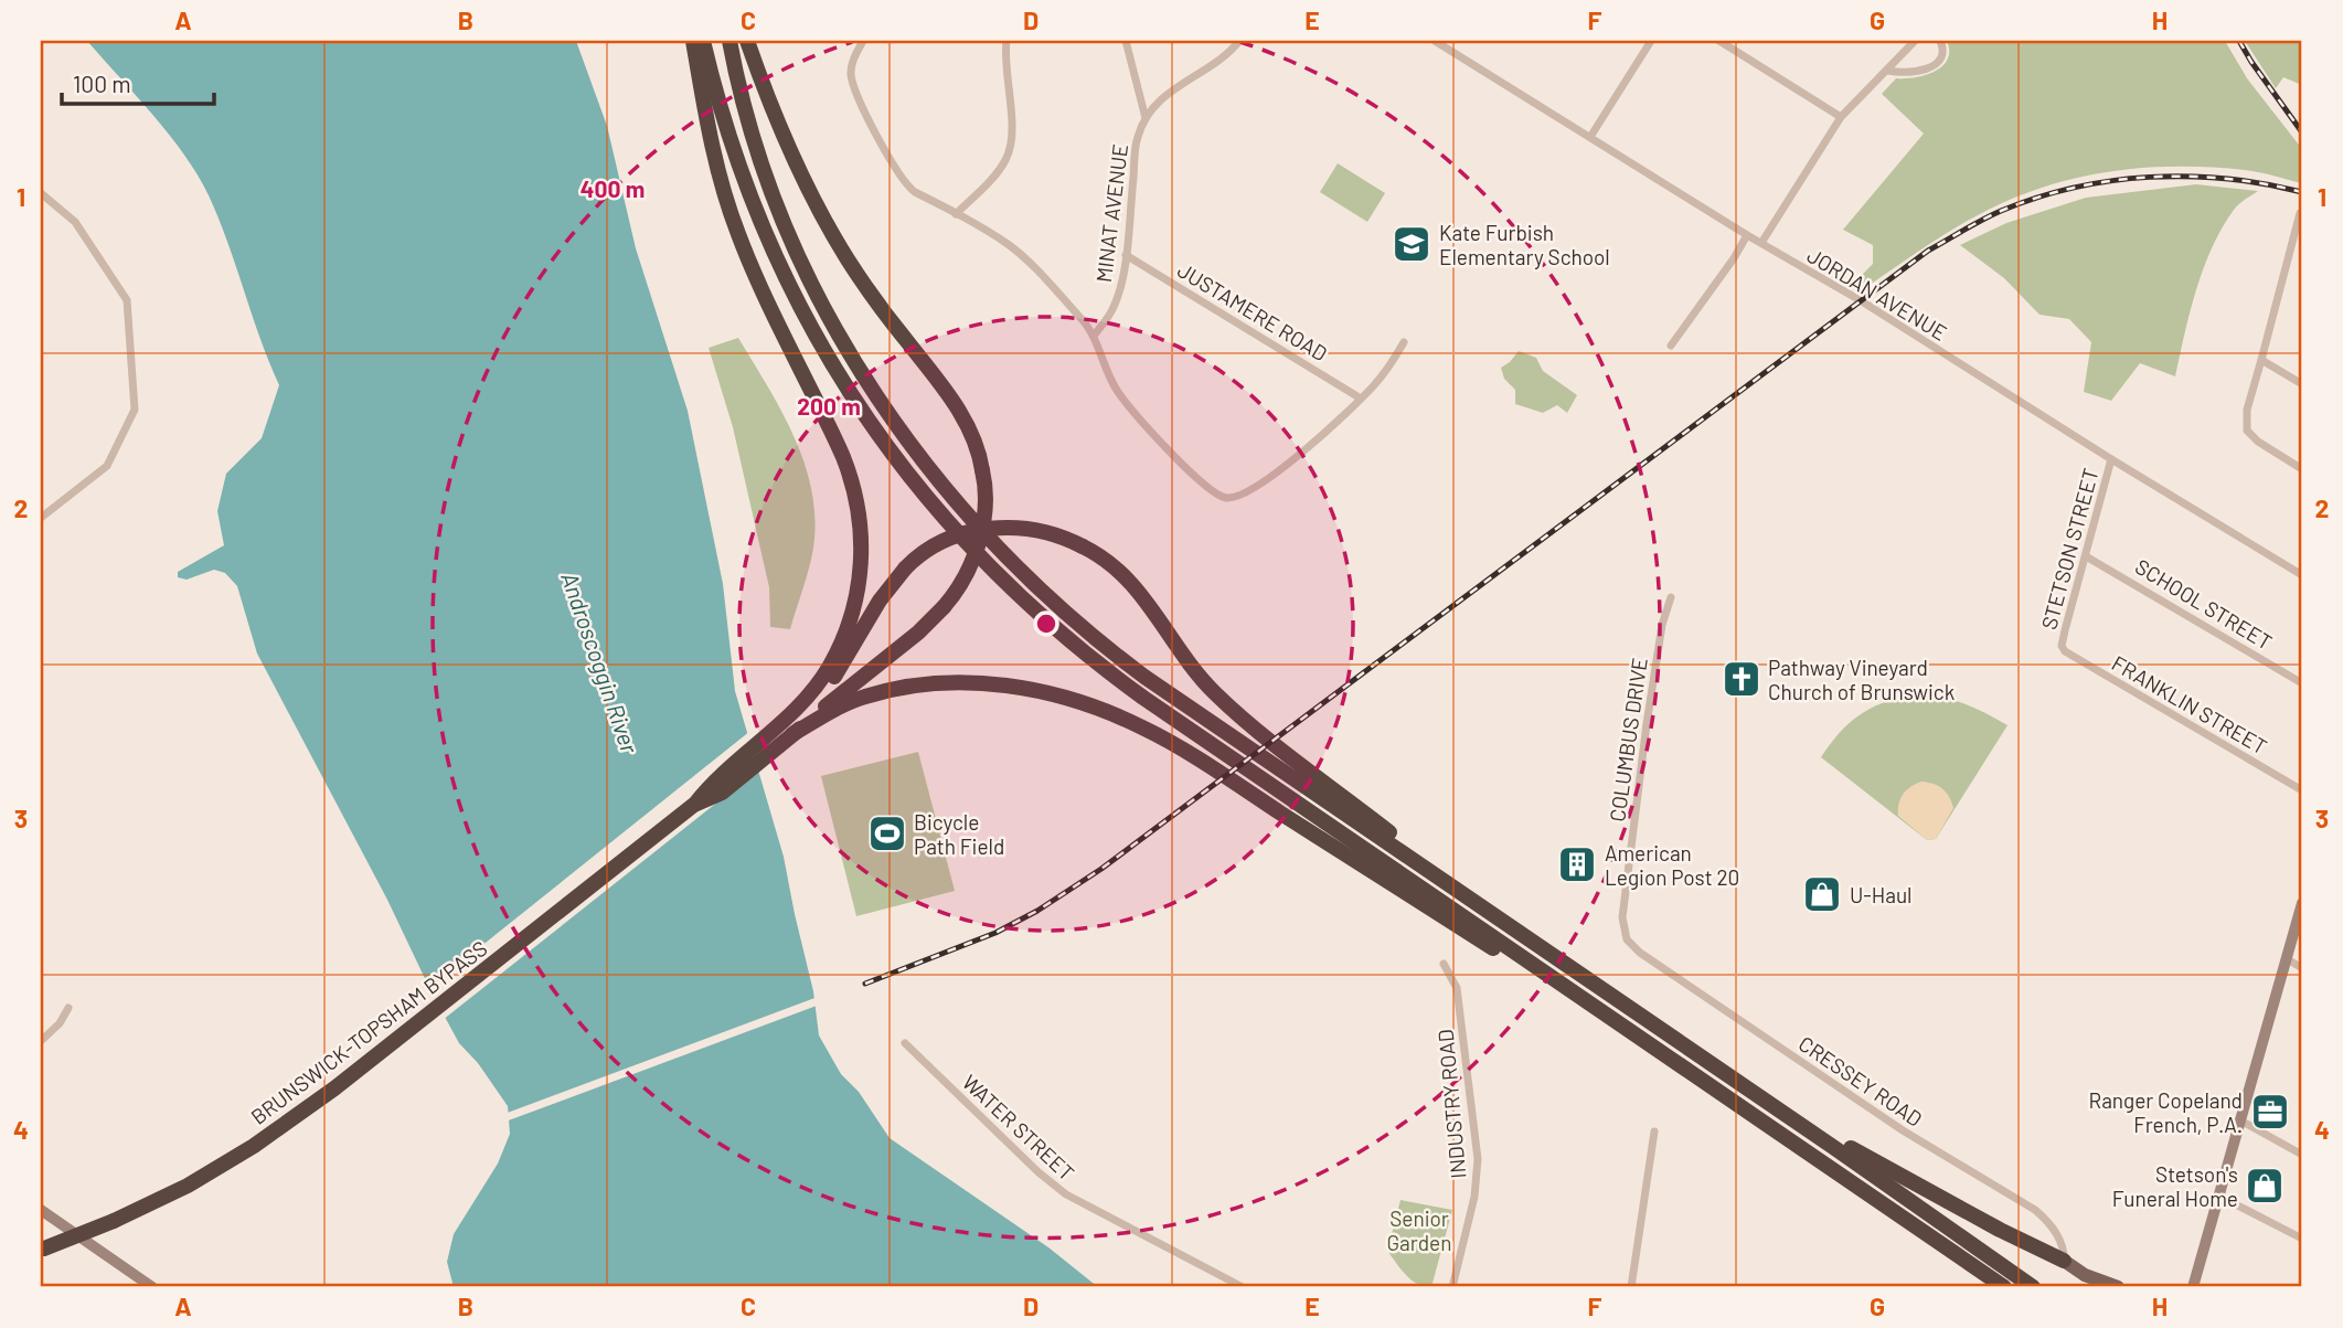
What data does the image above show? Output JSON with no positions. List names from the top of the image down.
{
  "streets": {
    "highway": ["BRUNSWICK-TOPSHAM BYPASS"],
    "street": [
      "MINAT AVENUE",
      "JORDAN AVENUE",
      "JUSTAMERE ROAD",
      "STETSON STREET",
      "SCHOOL STREET",
      "FRANKLIN STREET",
      "COLUMBUS DRIVE",
      "CRESSEY ROAD",
      "INDUSTRY ROAD",
      "WATER STREET"
    ]
  },
  "crossings": [
    ["MINAT AVENUE", "JUSTAMERE ROAD"],
    ["JORDAN AVENUE", "STETSON STREET"],
    ["STETSON STREET", "SCHOOL STREET"],
    ["STETSON STREET", "FRANKLIN STREET"],
    ["COLUMBUS DRIVE", "CRESSEY ROAD"]
  ],
  "water": ["Androscoggin River"],
  "parks": ["Senior Garden"],
  "places": {
    "school or university": ["Kate Furbish Elementary School"],
    "church": ["Pathway Vineyard Church of Brunswick"],
    "sports": ["Bicycle Path Field"],
    "building": ["American Legion Post 20"],
    "shop": ["U-Haul", "Stetson's Funeral Home"],
    "office": ["Ranger Copeland French, P.A."]
  },
  "scale_bar": "100 m",
  "grid": {
    "columns": [
      "A",
      "B",
      "C",
      "D",
      "E",
      "F",
      "G",
      "H"
    ],
    "rows": [
      "1",
      "2",
      "3",
      "4"
    ]
  },
  "rings": ["400 m", "200 m"]
}
